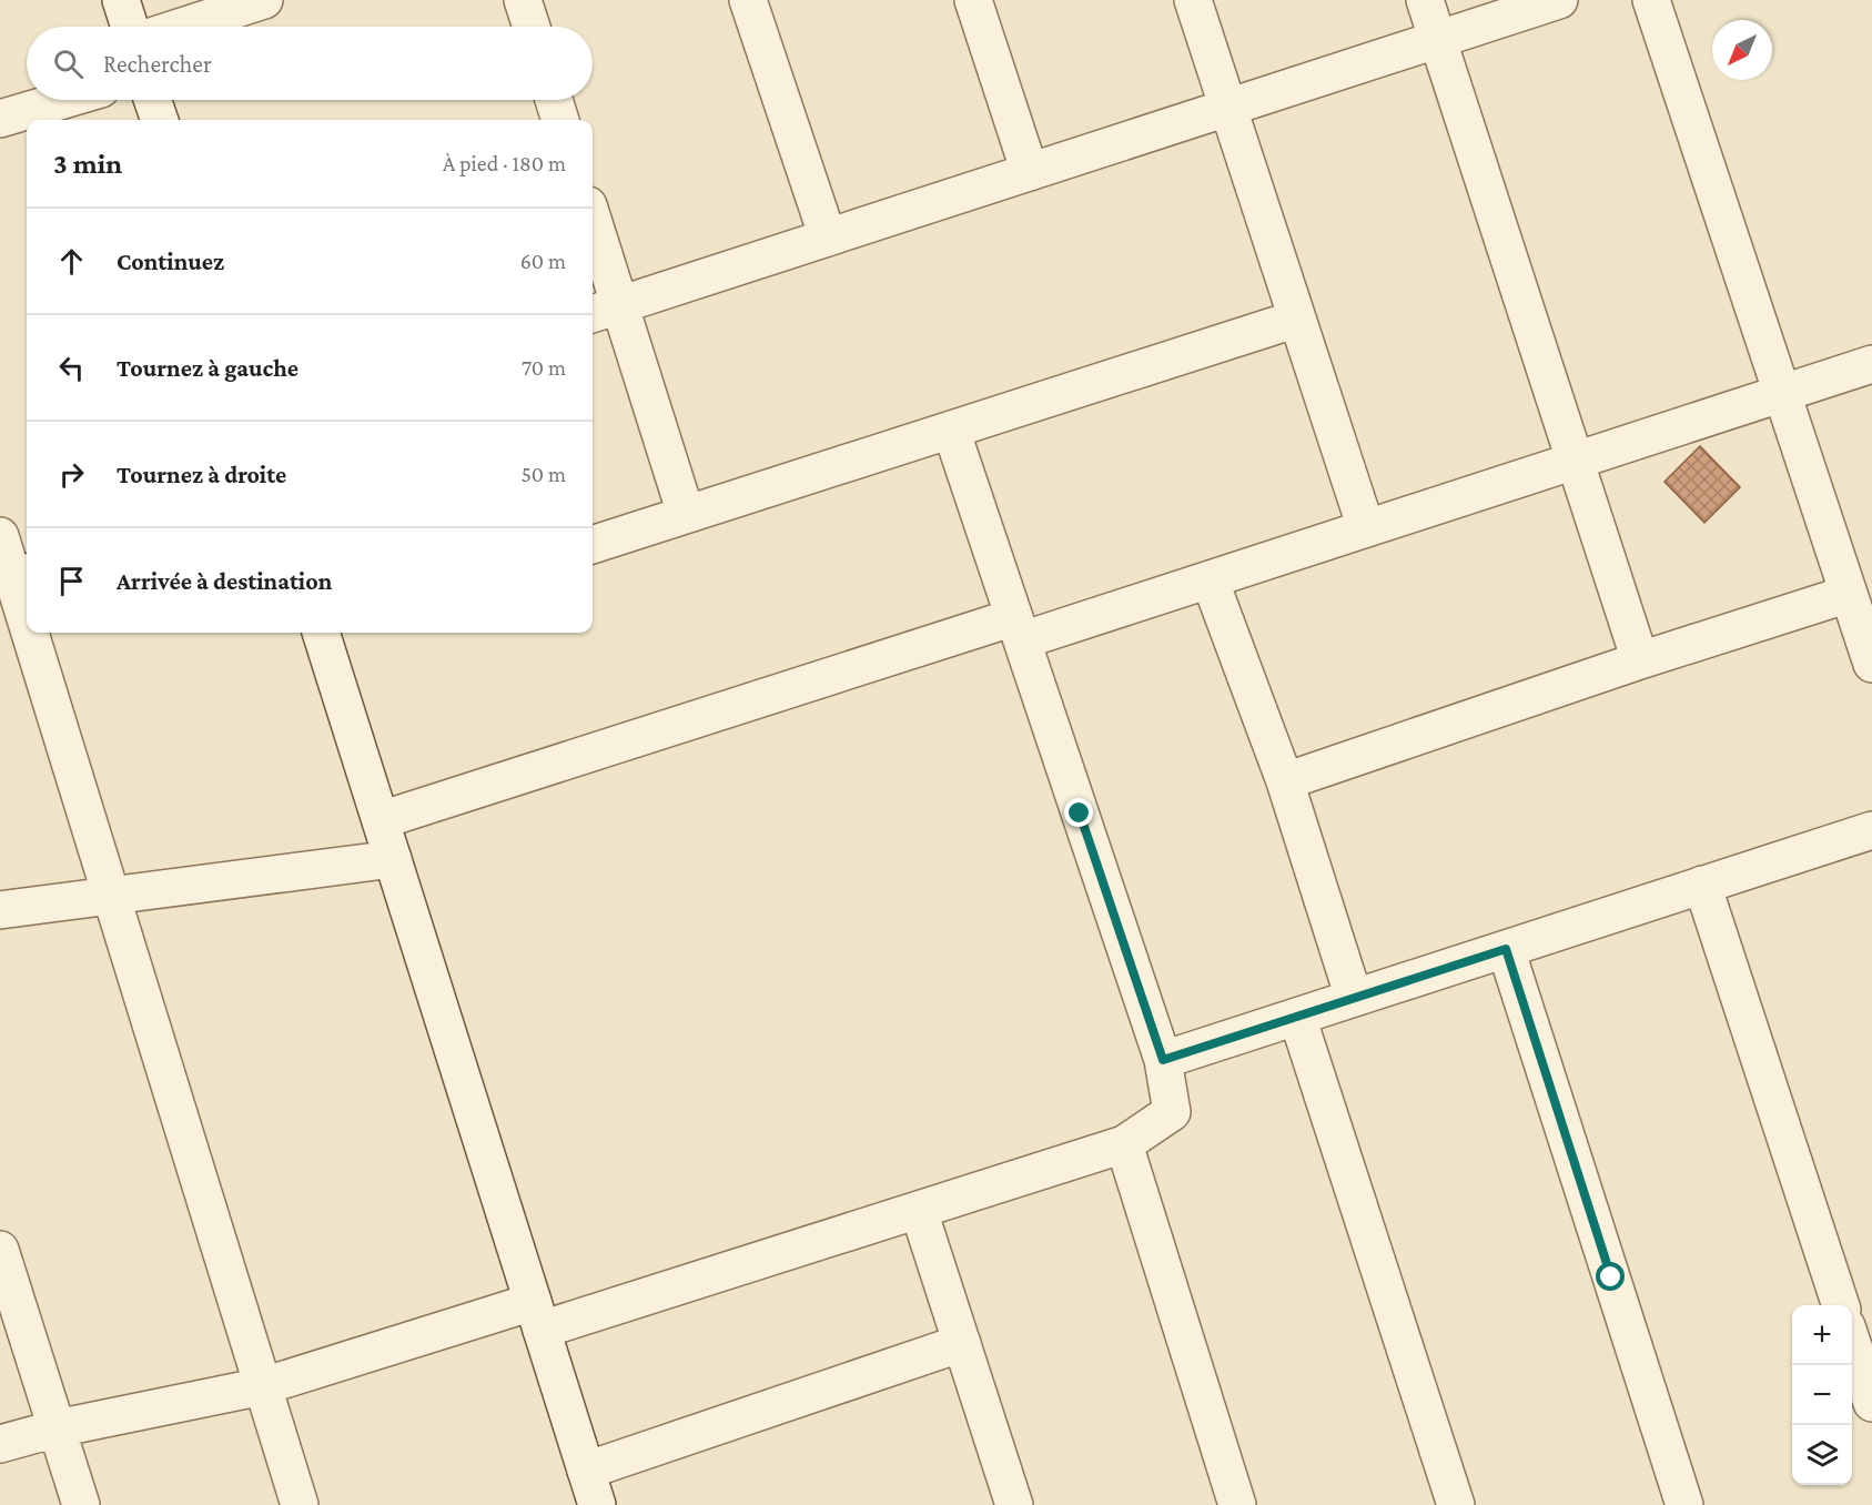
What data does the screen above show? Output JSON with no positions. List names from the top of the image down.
{
  "north": "bottom left",
  "page": {
    "search": "Rechercher",
    "heading": ["3 min", "À pied · 180 m"],
    "list": [
      ["Continuez", "60 m"],
      ["Tournez à gauche", "70 m"],
      ["Tournez à droite", "50 m"],
      "Arrivée à destination"
    ],
    "map_buttons": ["+", "−"]
  }
}
